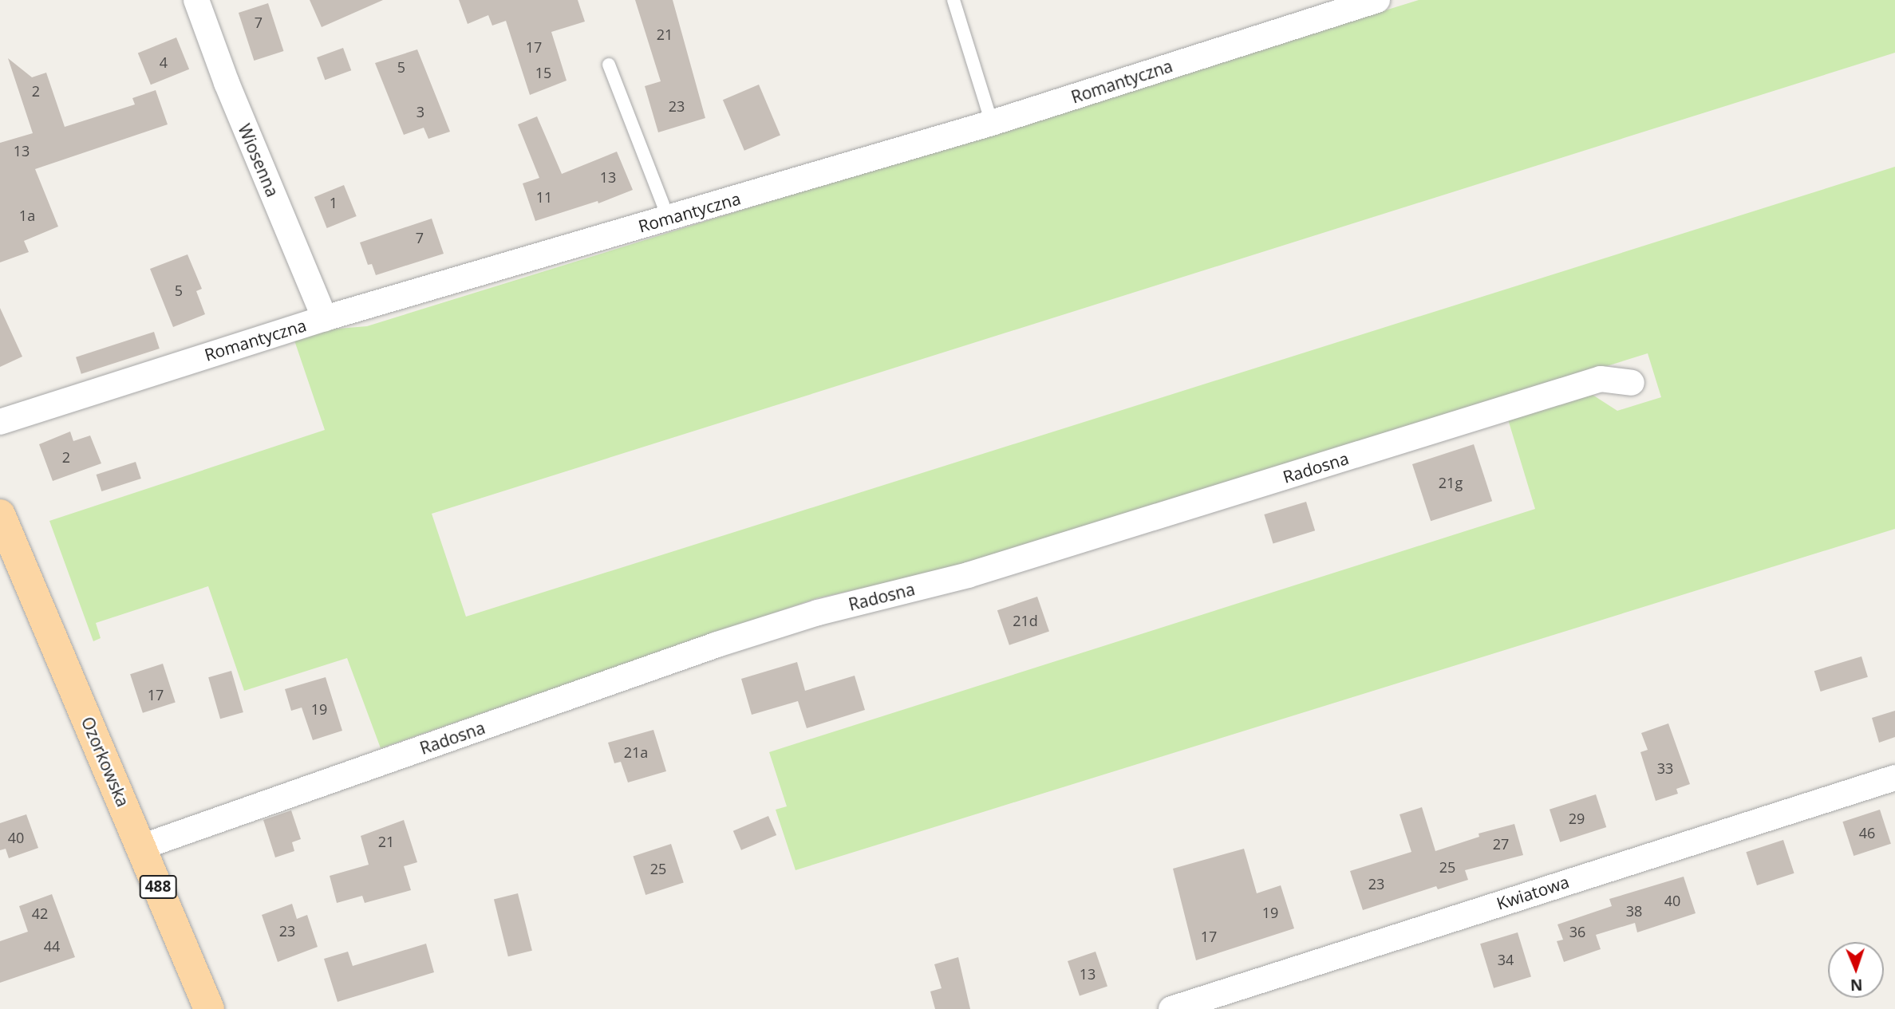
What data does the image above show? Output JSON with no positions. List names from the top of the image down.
{
  "streets": {
    "main road": ["Ozorkowska", "488"],
    "street": [
      "Romantyczna",
      "Wiosenna",
      "Radosna",
      "Kwiatowa"
    ]
  },
  "crossings": [
    ["Romantyczna", "Wiosenna"],
    ["Radosna", "Ozorkowska"]
  ],
  "house_numbers": [
    "7",
    "21",
    "17",
    "4",
    "5",
    "15",
    "2",
    "23",
    "3",
    "13",
    "13",
    "11",
    "1",
    "1a",
    "7",
    "5",
    "2",
    "21g",
    "21d",
    "17",
    "19",
    "21a",
    "33",
    "29",
    "46",
    "40",
    "21",
    "27",
    "25",
    "25",
    "23",
    "40",
    "38",
    "19",
    "42",
    "23",
    "36",
    "17",
    "44",
    "34",
    "13"
  ],
  "north": "bottom"
}
